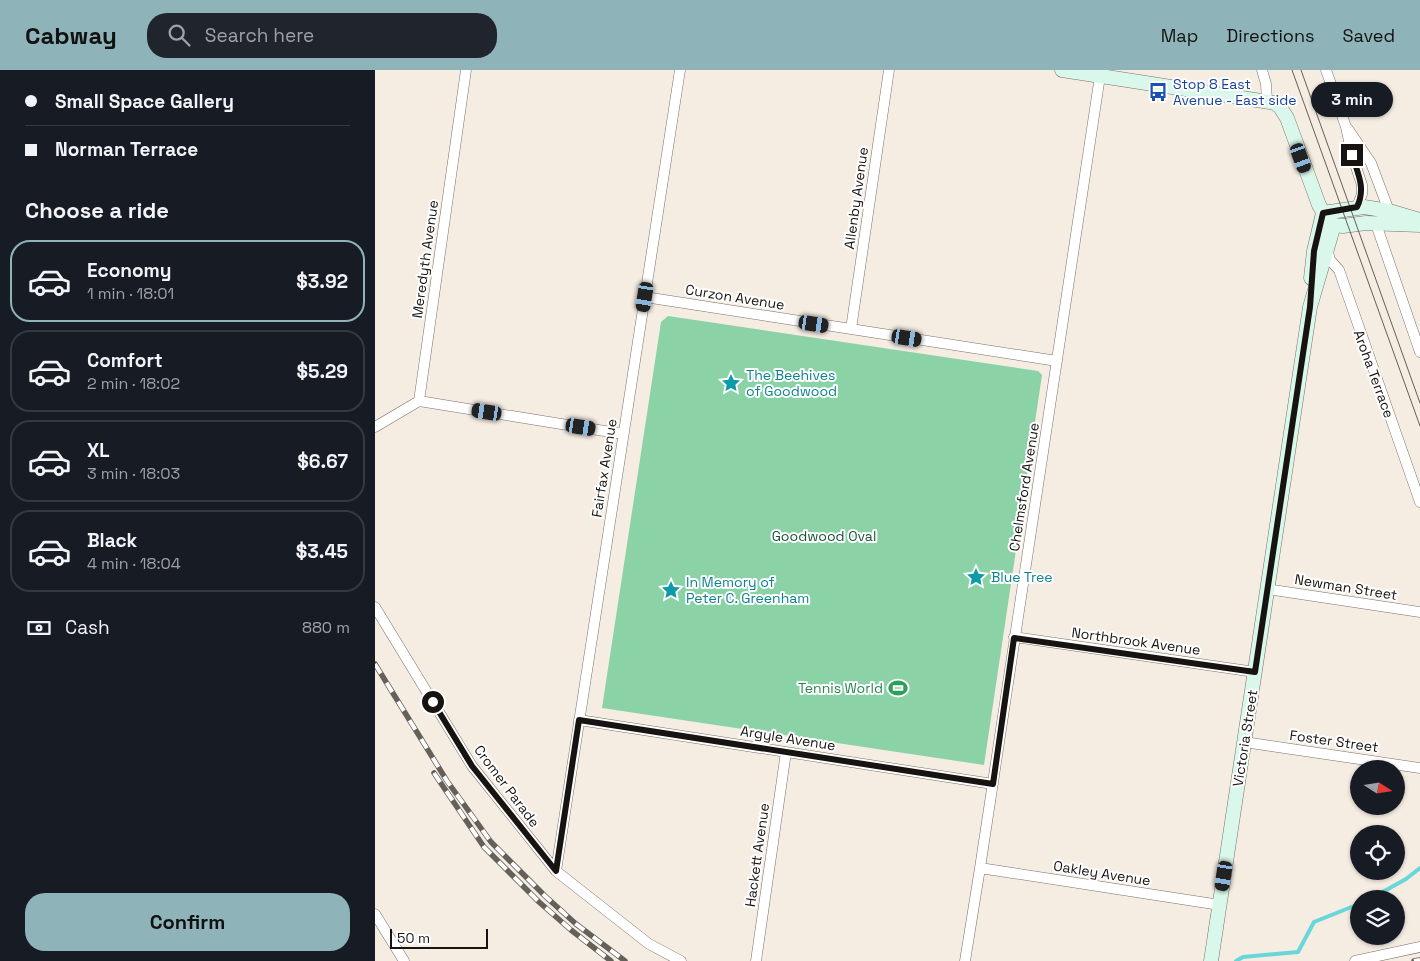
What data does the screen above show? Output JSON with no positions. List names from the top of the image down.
{
  "streets": {
    "street": [
      "Allenby Avenue",
      "Meredyth Avenue",
      "Curzon Avenue",
      "Aroha Terrace",
      "Fairfax Avenue",
      "Chelmsford Avenue",
      "Newman Street",
      "Northbrook Avenue",
      "Argyle Avenue",
      "Victoria Street",
      "Foster Street",
      "Cromer Parade",
      "Hackett Avenue",
      "Oakley Avenue"
    ]
  },
  "crossings": [
    ["Allenby Avenue", "Curzon Avenue"],
    ["Curzon Avenue", "Fairfax Avenue"],
    ["Curzon Avenue", "Chelmsford Avenue"],
    ["Aroha Terrace", "Victoria Street"],
    ["Fairfax Avenue", "Argyle Avenue"],
    ["Fairfax Avenue", "Cromer Parade"],
    ["Chelmsford Avenue", "Northbrook Avenue"],
    ["Chelmsford Avenue", "Argyle Avenue"],
    ["Chelmsford Avenue", "Oakley Avenue"],
    ["Newman Street", "Victoria Street"],
    ["Northbrook Avenue", "Victoria Street"],
    ["Argyle Avenue", "Hackett Avenue"],
    ["Victoria Street", "Foster Street"],
    ["Victoria Street", "Oakley Avenue"]
  ],
  "parks": ["Goodwood Oval"],
  "places": {
    "bus stop": ["Stop 8 East Avenue - East side"],
    "place": ["The Beehives of Goodwood", "Blue Tree", "In Memory of Peter C. Greenham"],
    "sports": ["Tennis World"]
  },
  "scale_bar": "50 m",
  "north": "right",
  "page": {
    "header": "Cabway",
    "search": "Search here",
    "nav": ["Map", "Directions", "Saved"],
    "banner": ["Small Space Gallery", "Norman Terrace"],
    "bubble": "3 min",
    "heading": "Choose a ride",
    "list": [
      {
        "name": "Economy",
        "note": "1 min · 18:01",
        "value": "$3.92"
      },
      {
        "name": "Comfort",
        "note": "2 min · 18:02",
        "value": "$5.29"
      },
      {
        "name": "XL",
        "note": "3 min · 18:03",
        "value": "$6.67"
      },
      {
        "name": "Black",
        "note": "4 min · 18:04",
        "value": "$3.45"
      }
    ],
    "pay": ["Cash", "880 m"],
    "buttons": "Confirm",
    "scale": "50 m"
  }
}
